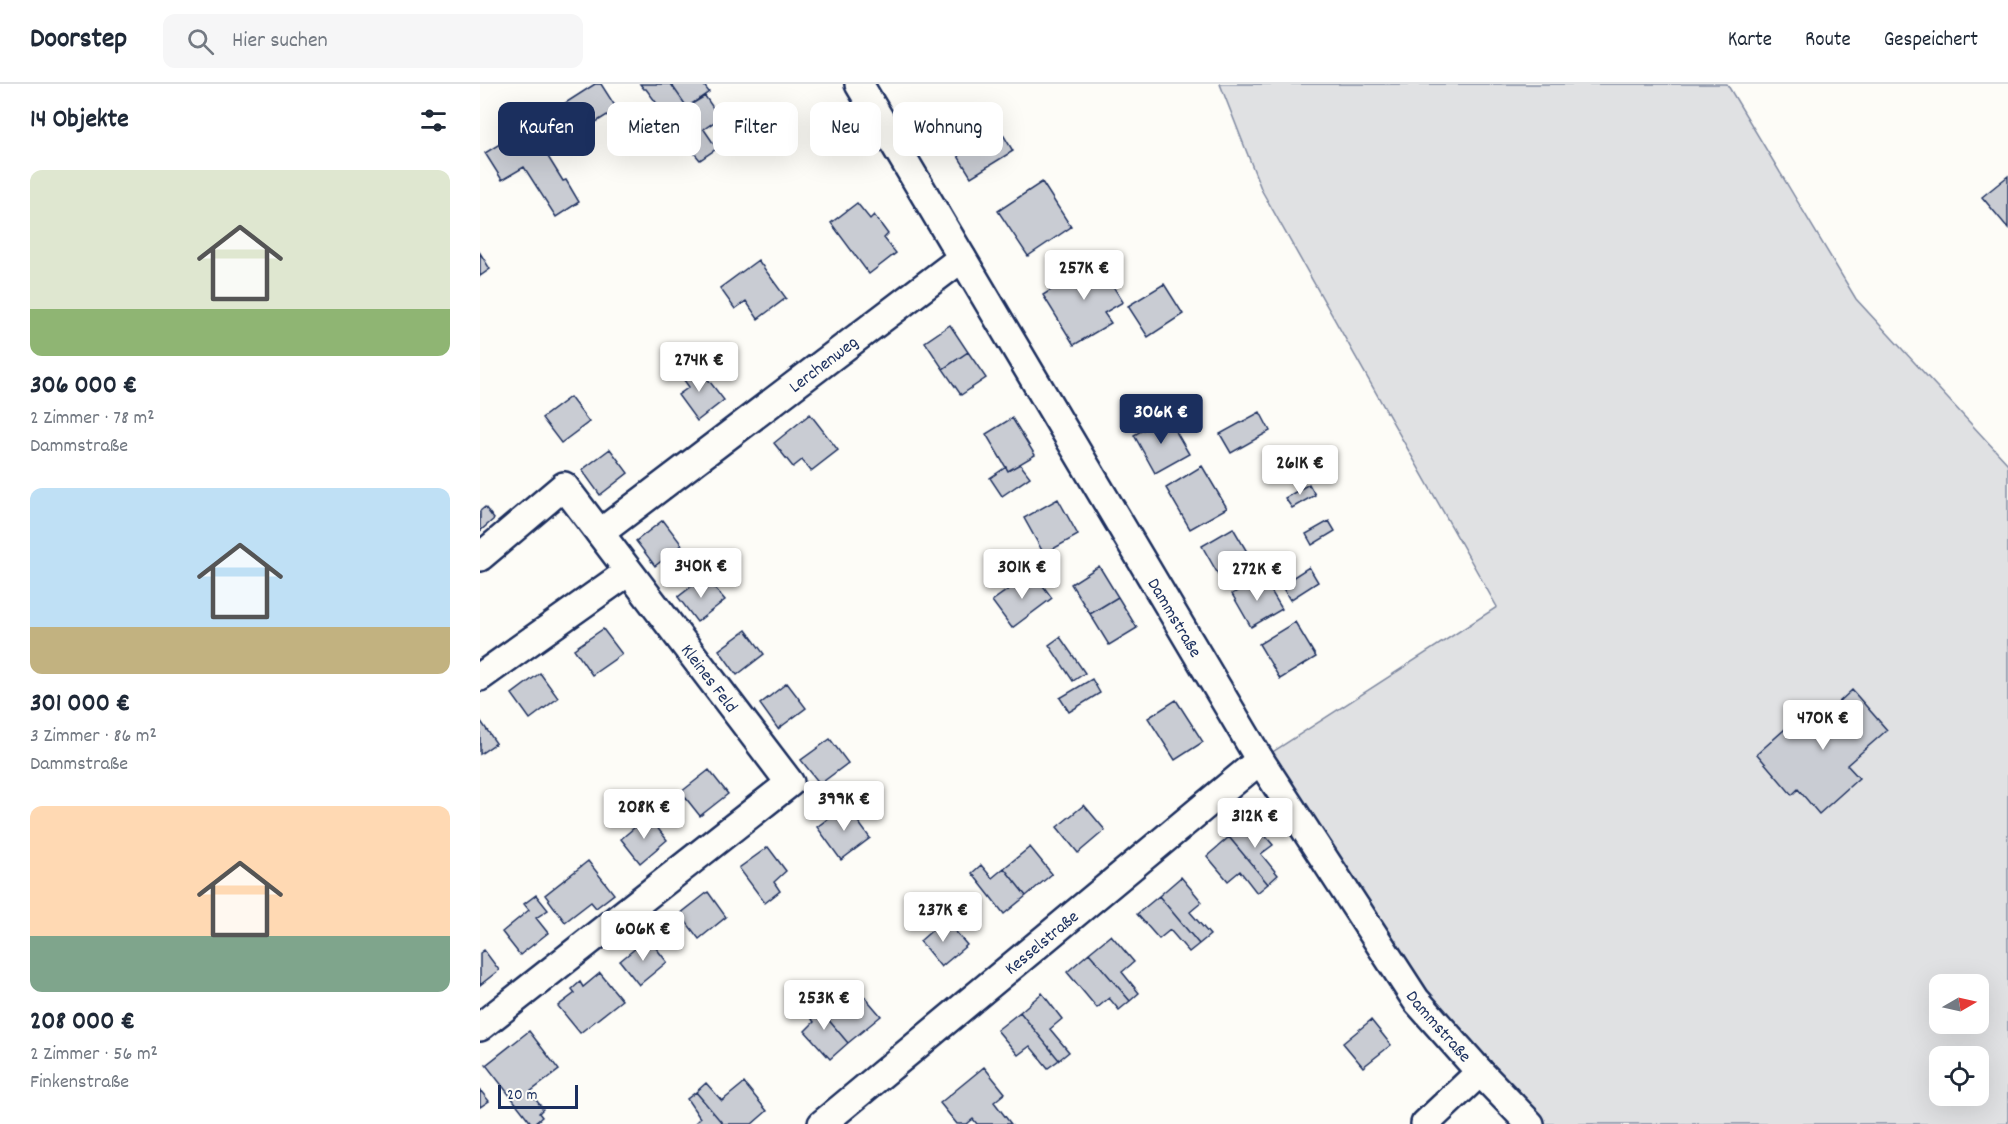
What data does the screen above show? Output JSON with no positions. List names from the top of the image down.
{
  "streets": {
    "street": [
      "Lerchenweg",
      "Dammstraße",
      "Kleines Feld",
      "Kesselstraße"
    ]
  },
  "crossings": [
    ["Lerchenweg", "Dammstraße"],
    ["Lerchenweg", "Kleines Feld"],
    ["Dammstraße", "Kesselstraße"]
  ],
  "scale_bar": "20 m",
  "north": "right",
  "page": {
    "header": "Doorstep",
    "search": "Hier suchen",
    "nav": ["Karte", "Route", "Gespeichert"],
    "heading": "14 Objekte",
    "chip": [
      "Kaufen",
      "Mieten",
      "Filter",
      "Neu",
      "Wohnung"
    ],
    "list": [
      {
        "name": "306 000 €",
        "note": "2 Zimmer · 78 m² · Dammstraße"
      },
      {
        "name": "301 000 €",
        "note": "3 Zimmer · 86 m² · Dammstraße"
      },
      {
        "name": "208 000 €",
        "note": "2 Zimmer · 56 m² · Finkenstraße"
      }
    ],
    "price": [
      "257K €",
      "274K €",
      "306K €",
      "261K €",
      "340K €",
      "301K €",
      "272K €",
      "470K €",
      "399K €",
      "208K €",
      "312K €",
      "237K €",
      "606K €",
      "253K €"
    ],
    "scale": "20 m"
  }
}
